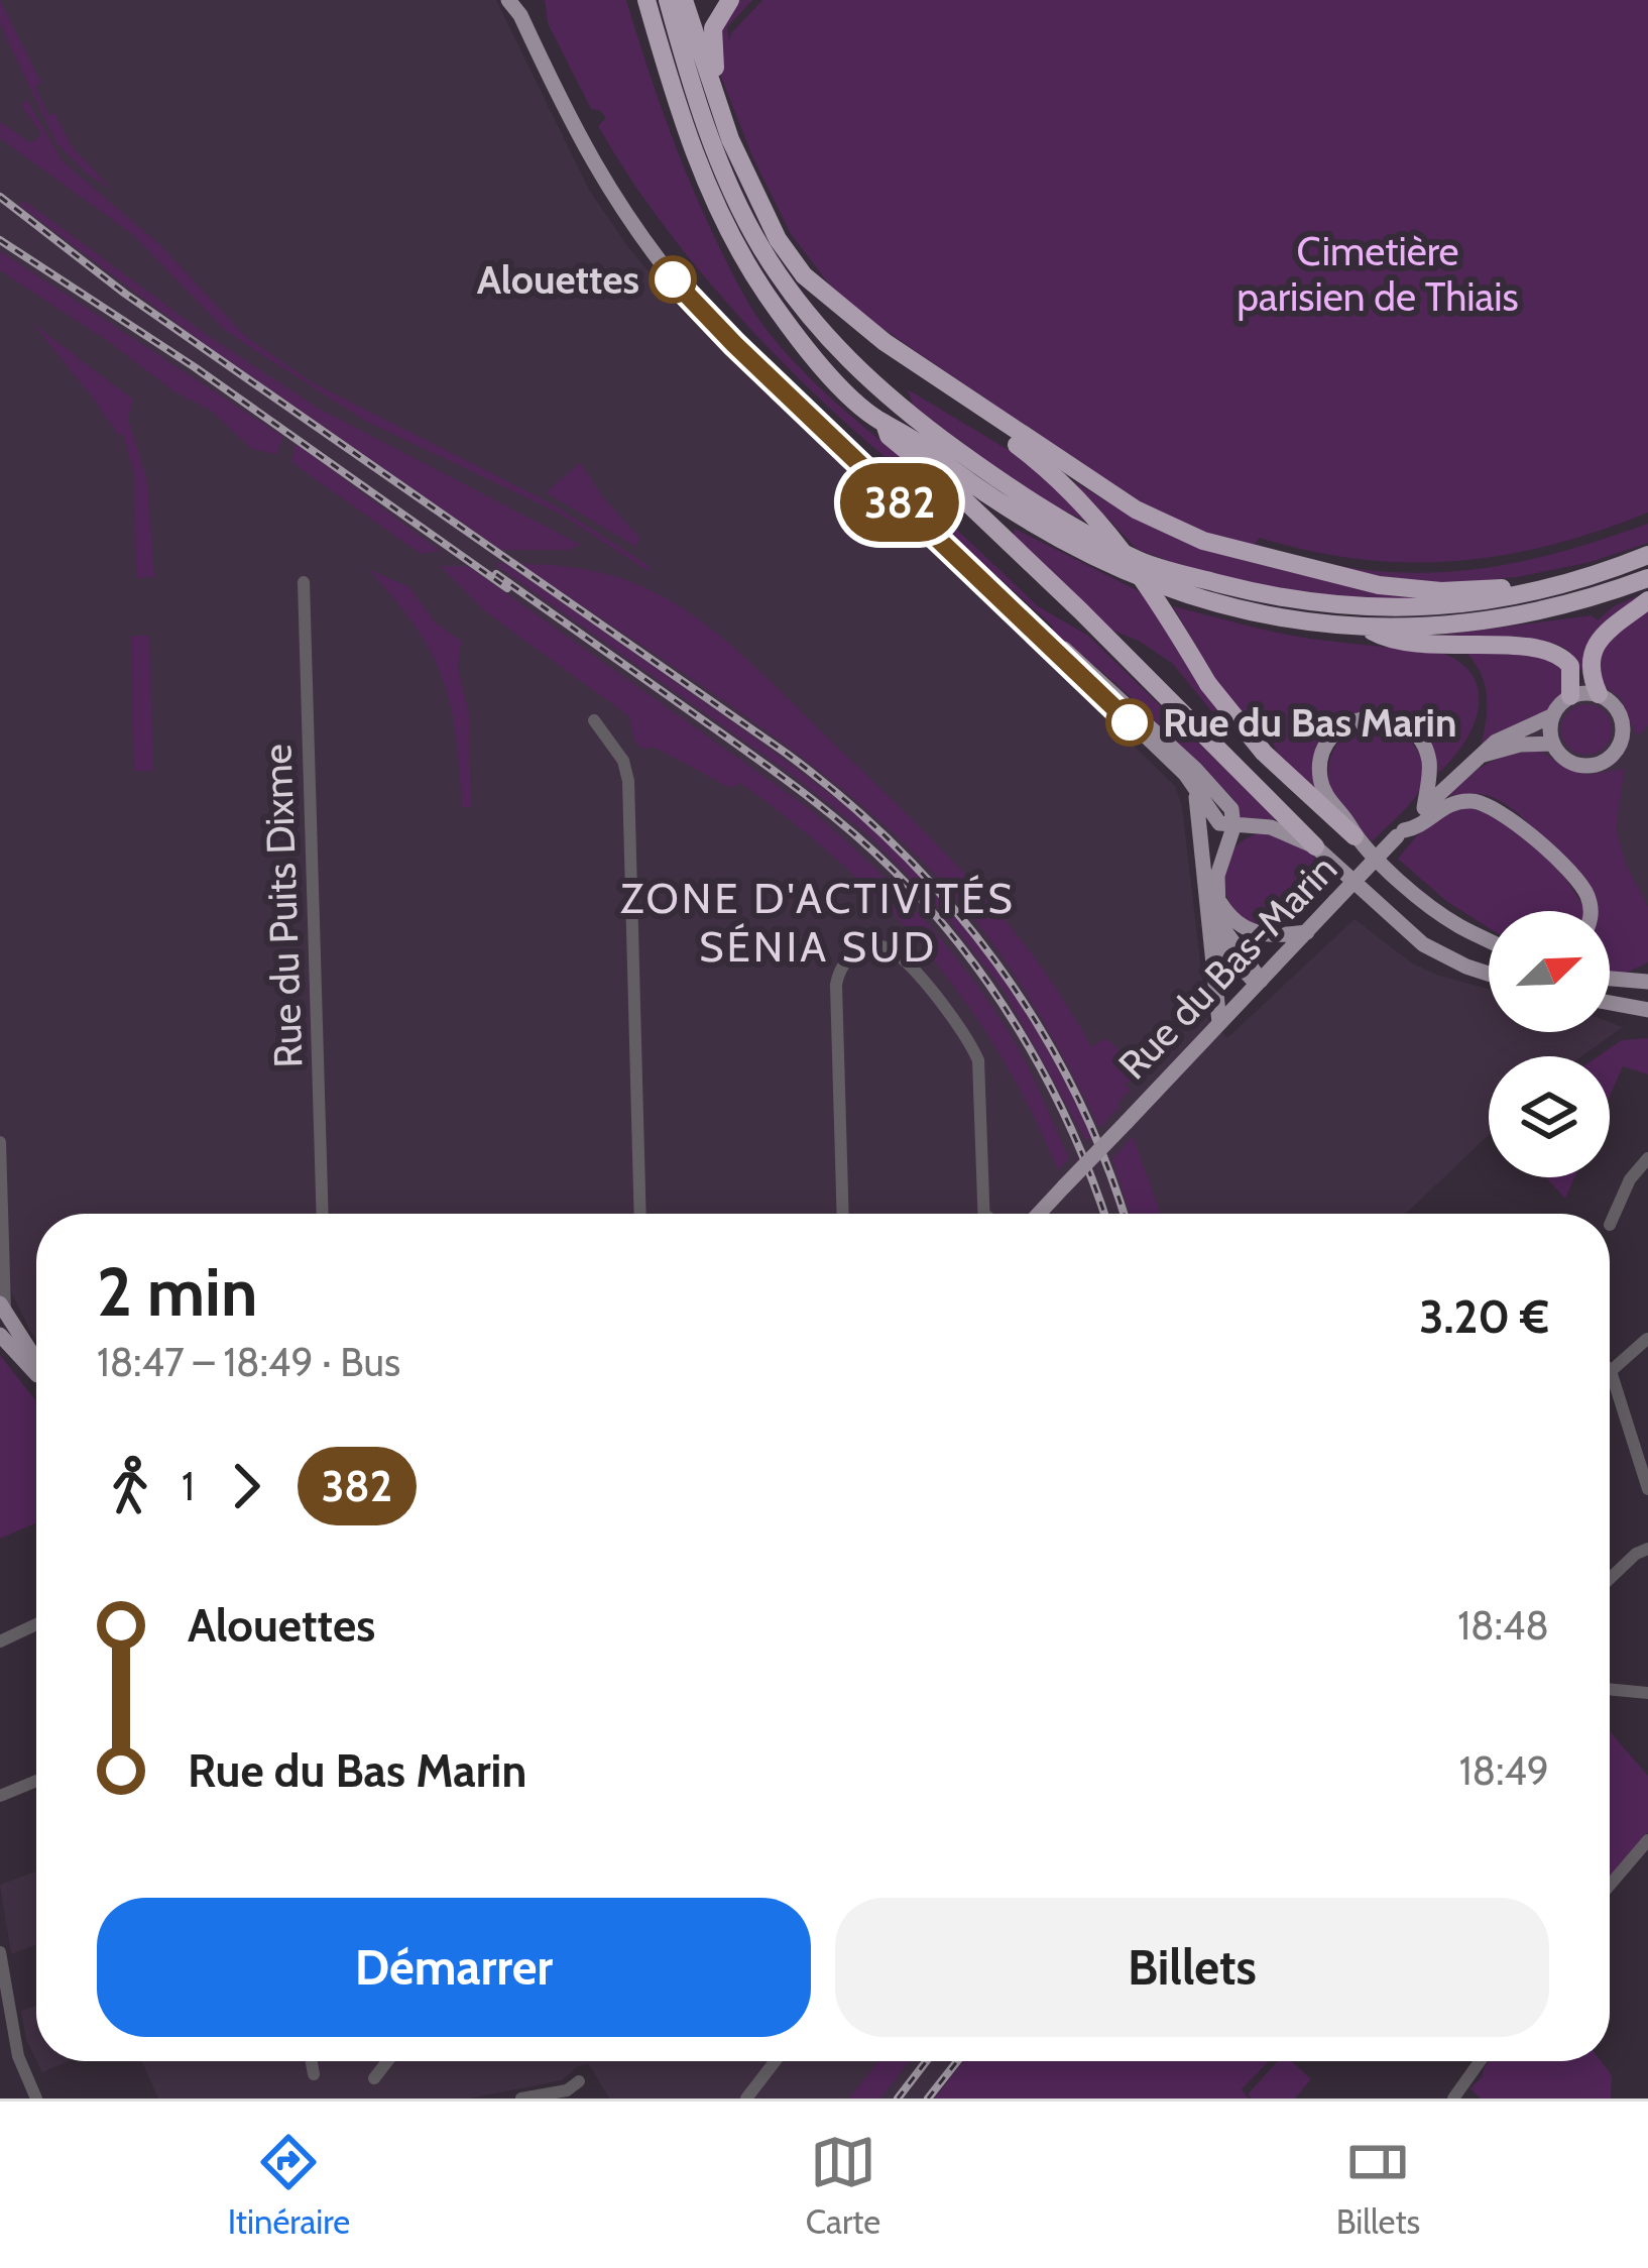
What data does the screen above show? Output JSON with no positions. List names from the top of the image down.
{
  "streets": {
    "main road": ["Rue du Bas-Marin"],
    "street": ["Rue du Puits Dixme"]
  },
  "districts": ["ZONE D'ACTIVITÉS SÉNIA SUD"],
  "parks": ["Cimetière parisien de Thiais"],
  "places": ["Alouettes", "Rue du Bas Marin"],
  "lines": ["bus line 382"],
  "north": "top right",
  "page": {
    "on_map": "382",
    "heading": ["2 min", "18:47 – 18:49 · Bus", "3.20 €"],
    "legs": ["1", "382"],
    "list": [
      {
        "name": "Alouettes",
        "value": "18:48"
      },
      {
        "name": "Rue du Bas Marin",
        "value": "18:49"
      }
    ],
    "buttons": ["Démarrer", "Billets"],
    "tabs": ["Itinéraire", "Carte", "Billets"]
  }
}
